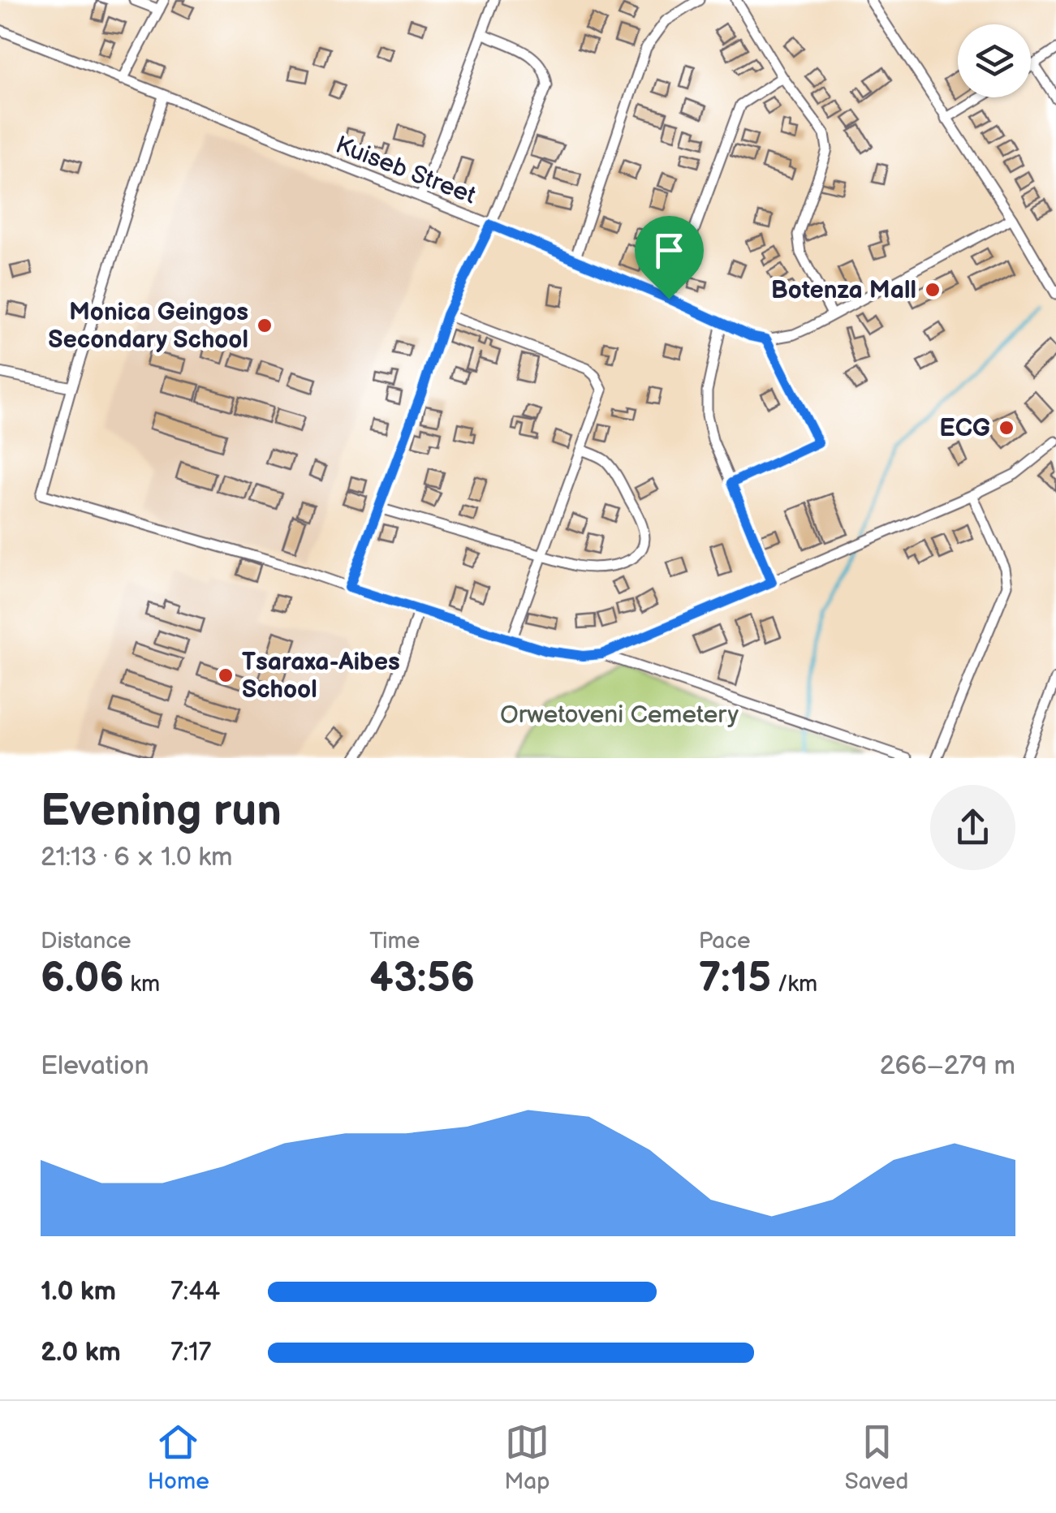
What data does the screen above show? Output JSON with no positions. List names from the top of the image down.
{
  "streets": {
    "street": ["Kuiseb Street"]
  },
  "parks": ["Orwetoveni Cemetery"],
  "places": [
    "Botenza Mall",
    "Monica Geingos Secondary School",
    "ECG",
    "Tsaraxa-Aibes School"
  ],
  "page": {
    "heading": ["Evening run", "21:13 · 6 × 1.0 km"],
    "stats": [
      ["Distance", "6.06 km"],
      ["Time", "43:56"],
      ["Pace", "7:15 /km"]
    ],
    "chart": ["Elevation", "266–279 m"],
    "list": [
      {
        "name": "1.0 km",
        "note": "7:44"
      },
      {
        "name": "2.0 km",
        "note": "7:17"
      }
    ],
    "tabs": ["Home", "Map", "Saved"]
  }
}
